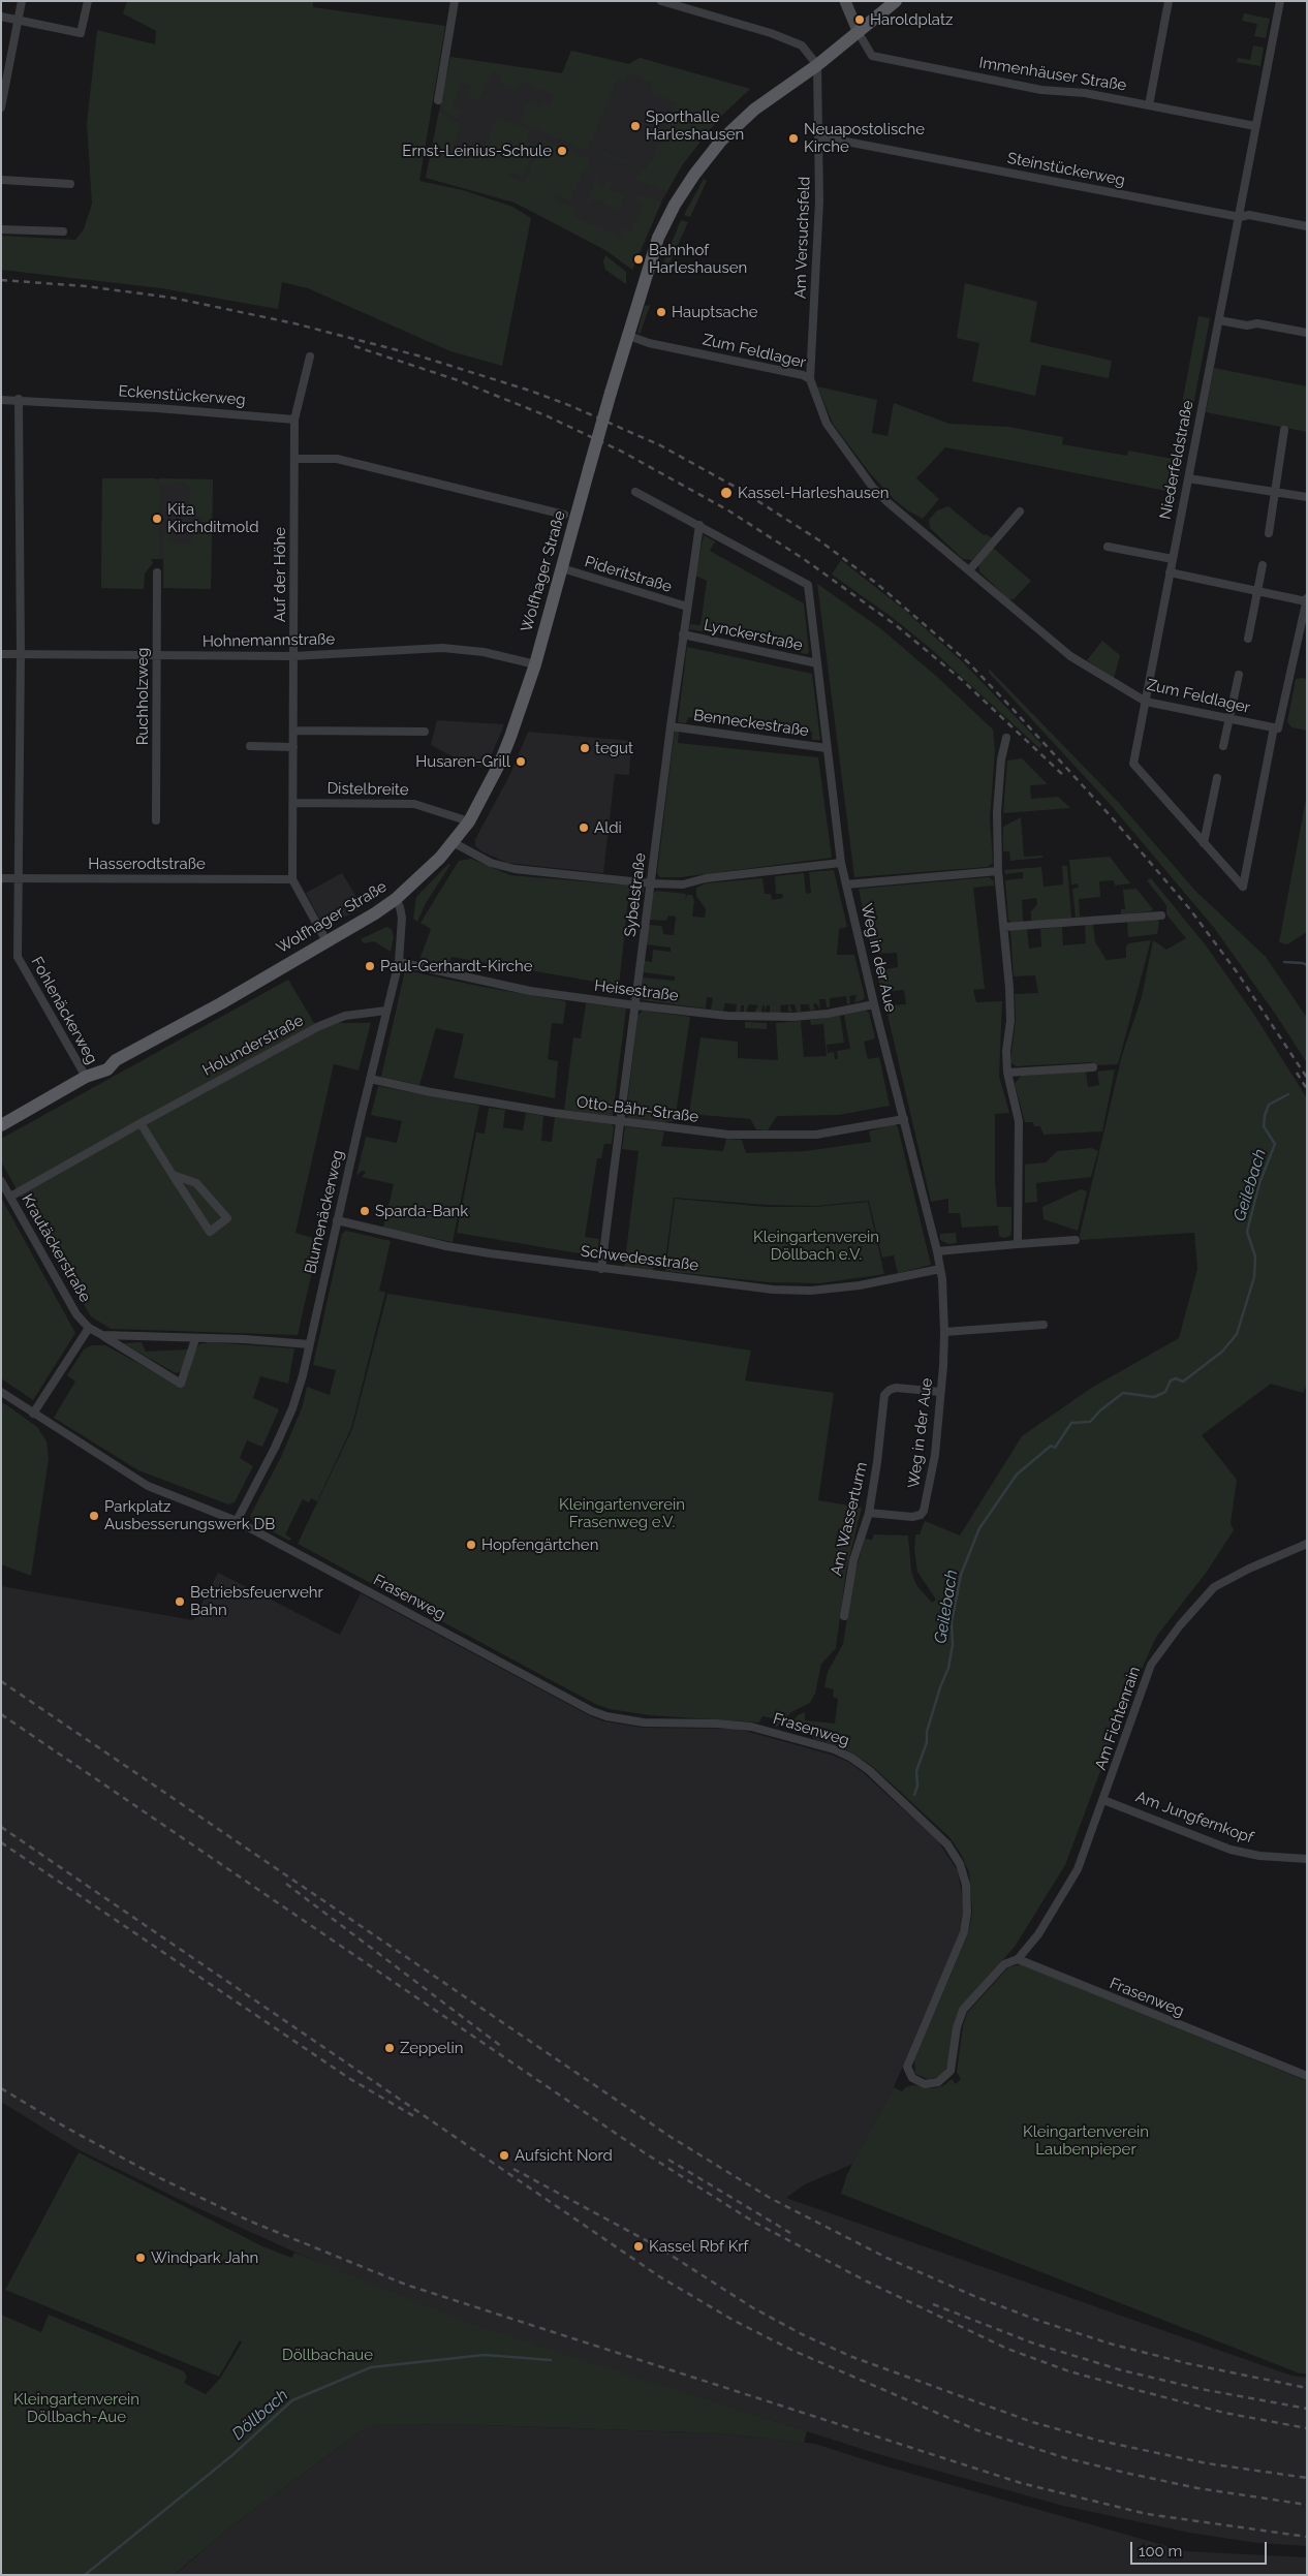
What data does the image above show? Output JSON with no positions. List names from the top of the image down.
{
  "streets": {
    "main road": ["Wolfhager Straße"],
    "street": [
      "Immenhäuser Straße",
      "Steinstückerweg",
      "Am Versuchsfeld",
      "Zum Feldlager",
      "Eckenstückerweg",
      "Niederfeldstraße",
      "Auf der Höhe",
      "Pideritstraße",
      "Lynckerstraße",
      "Hohnemannstraße",
      "Ruchholzweg",
      "Benneckestraße",
      "Distelbreite",
      "Hasserodtstraße",
      "Sybelstraße",
      "Weg in der Aue",
      "Heisestraße",
      "Fohlenäckerweg",
      "Holunderstraße",
      "Otto-Bähr-Straße",
      "Blumenäckerweg",
      "Krautäckerstraße",
      "Schwedesstraße",
      "Am Wasserturm",
      "Frasenweg",
      "Am Fichtenrain",
      "Am Jungfernkopf"
    ]
  },
  "crossings": [
    ["Immenhäuser Straße", "Niederfeldstraße"],
    ["Immenhäuser Straße", "Wolfhager Straße"],
    ["Steinstückerweg", "Am Versuchsfeld"],
    ["Steinstückerweg", "Niederfeldstraße"],
    ["Am Versuchsfeld", "Zum Feldlager"],
    ["Am Versuchsfeld", "Wolfhager Straße"],
    ["Zum Feldlager", "Niederfeldstraße"],
    ["Zum Feldlager", "Wolfhager Straße"],
    ["Eckenstückerweg", "Auf der Höhe"],
    ["Eckenstückerweg", "Fohlenäckerweg"],
    ["Wolfhager Straße", "Auf der Höhe"],
    ["Wolfhager Straße", "Pideritstraße"],
    ["Wolfhager Straße", "Hohnemannstraße"],
    ["Wolfhager Straße", "Distelbreite"],
    ["Wolfhager Straße", "Fohlenäckerweg"],
    ["Wolfhager Straße", "Blumenäckerweg"],
    ["Auf der Höhe", "Hohnemannstraße"],
    ["Auf der Höhe", "Distelbreite"],
    ["Auf der Höhe", "Hasserodtstraße"],
    ["Pideritstraße", "Sybelstraße"],
    ["Lynckerstraße", "Sybelstraße"],
    ["Lynckerstraße", "Weg in der Aue"],
    ["Hohnemannstraße", "Ruchholzweg"],
    ["Hohnemannstraße", "Fohlenäckerweg"],
    ["Benneckestraße", "Sybelstraße"],
    ["Benneckestraße", "Weg in der Aue"],
    ["Hasserodtstraße", "Fohlenäckerweg"],
    ["Sybelstraße", "Weg in der Aue"],
    ["Sybelstraße", "Heisestraße"],
    ["Sybelstraße", "Otto-Bähr-Straße"],
    ["Sybelstraße", "Schwedesstraße"],
    ["Weg in der Aue", "Heisestraße"],
    ["Weg in der Aue", "Otto-Bähr-Straße"],
    ["Weg in der Aue", "Schwedesstraße"],
    ["Weg in der Aue", "Am Wasserturm"],
    ["Heisestraße", "Blumenäckerweg"],
    ["Holunderstraße", "Blumenäckerweg"],
    ["Holunderstraße", "Krautäckerstraße"],
    ["Otto-Bähr-Straße", "Blumenäckerweg"],
    ["Blumenäckerweg", "Krautäckerstraße"],
    ["Blumenäckerweg", "Schwedesstraße"],
    ["Blumenäckerweg", "Frasenweg"],
    ["Frasenweg", "Am Fichtenrain"],
    ["Am Fichtenrain", "Am Jungfernkopf"]
  ],
  "water": ["Geilebach", "Döllbach"],
  "parks": [
    "Kleingartenverein Döllbach e.V.",
    "Kleingartenverein Frasenweg e.V.",
    "Kleingartenverein Laubenpieper",
    "Döllbachaue",
    "Kleingartenverein Döllbach-Aue"
  ],
  "places": [
    "Haroldplatz",
    "Sporthalle Harleshausen",
    "Neuapostolische Kirche",
    "Ernst-Leinius-Schule",
    "Bahnhof Harleshausen",
    "Hauptsache",
    "Kassel-Harleshausen",
    "Kita Kirchditmold",
    "tegut",
    "Husaren-Grill",
    "Aldi",
    "Paul-Gerhardt-Kirche",
    "Sparda-Bank",
    "Parkplatz Ausbesserungswerk DB",
    "Hopfengärtchen",
    "Betriebsfeuerwehr Bahn",
    "Zeppelin",
    "Aufsicht Nord",
    "Kassel Rbf Krf",
    "Windpark Jahn"
  ],
  "scale_bar": "100 m"
}
